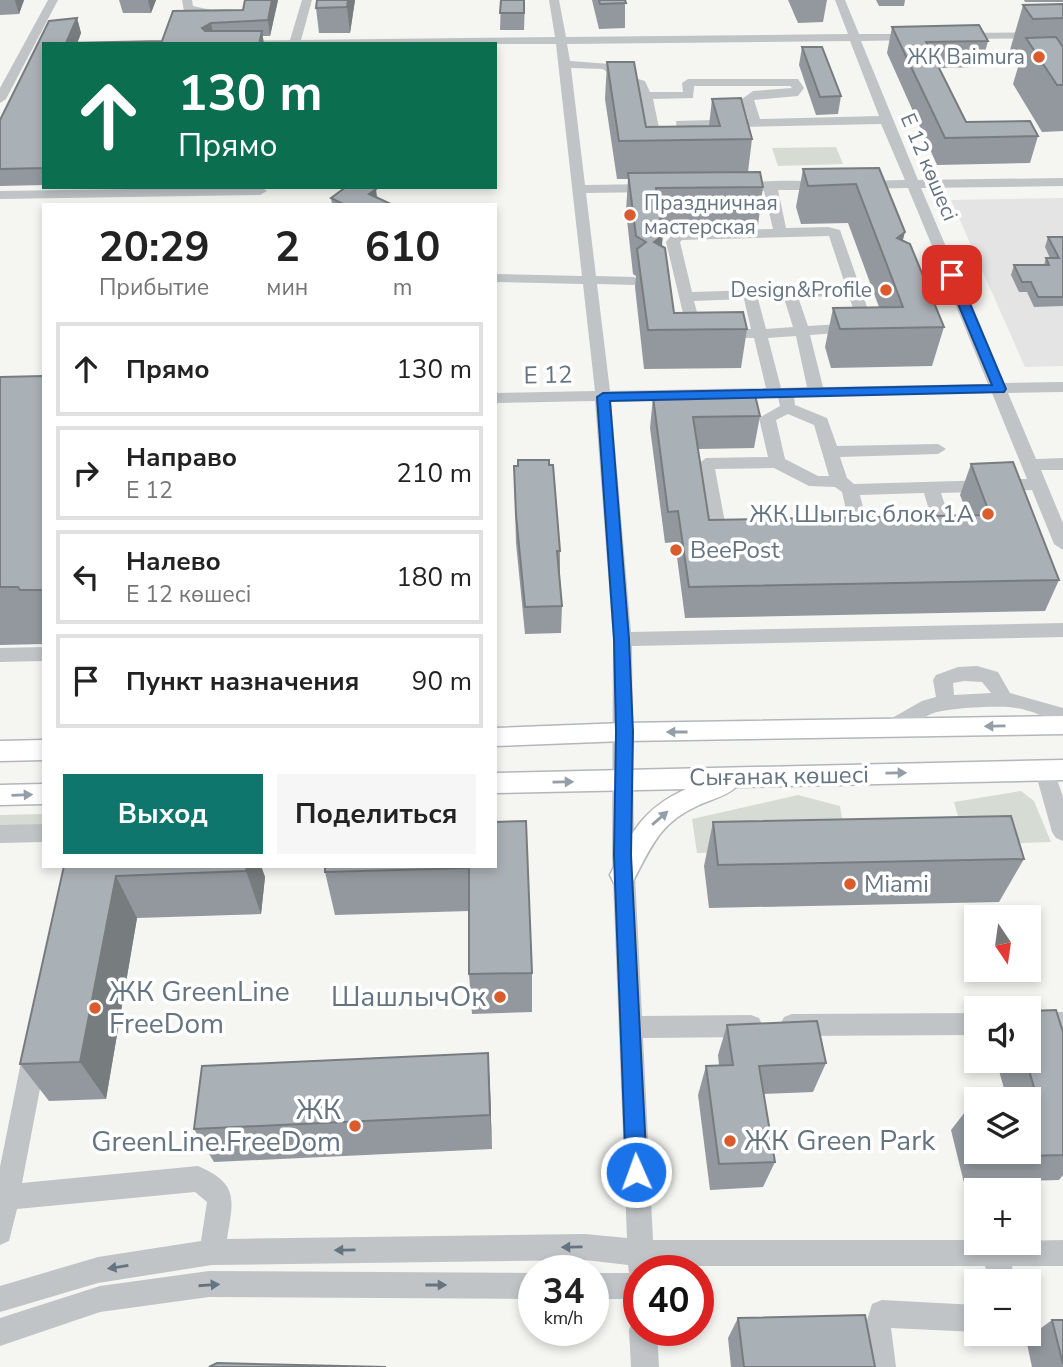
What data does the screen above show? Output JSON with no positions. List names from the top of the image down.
{
  "streets": {
    "main road": ["Сығанақ көшесі"],
    "street": ["Е 12 көшесі", "E 12"]
  },
  "crossings": [
    ["Е 12 көшесі", "E 12"]
  ],
  "places": [
    "ЖК Baimura",
    "Праздничная мастерская",
    "Design&Profile",
    "ЖК Шыгыс блок 1А",
    "BeePost",
    "Miami",
    "ШашлычОк",
    "ЖК GreenLine FreeDom",
    "ЖК GreenLine.FreeDom",
    "ЖК Green Park"
  ],
  "north": "bottom",
  "page": {
    "turn": ["130 m", "Прямо"],
    "eta": [
      "20:29",
      "Прибытие",
      "2",
      "мин",
      "610",
      "m"
    ],
    "list": [
      {
        "name": "Прямо",
        "value": "130 m"
      },
      {
        "name": "Направо",
        "note": "E 12",
        "value": "210 m"
      },
      {
        "name": "Налево",
        "note": "Е 12 көшесі",
        "value": "180 m"
      },
      {
        "name": "Пункт назначения",
        "value": "90 m"
      }
    ],
    "buttons": ["Выход", "Поделиться"],
    "map_buttons": ["+", "−"],
    "speed": "34 km/h",
    "limit": "40"
  }
}
